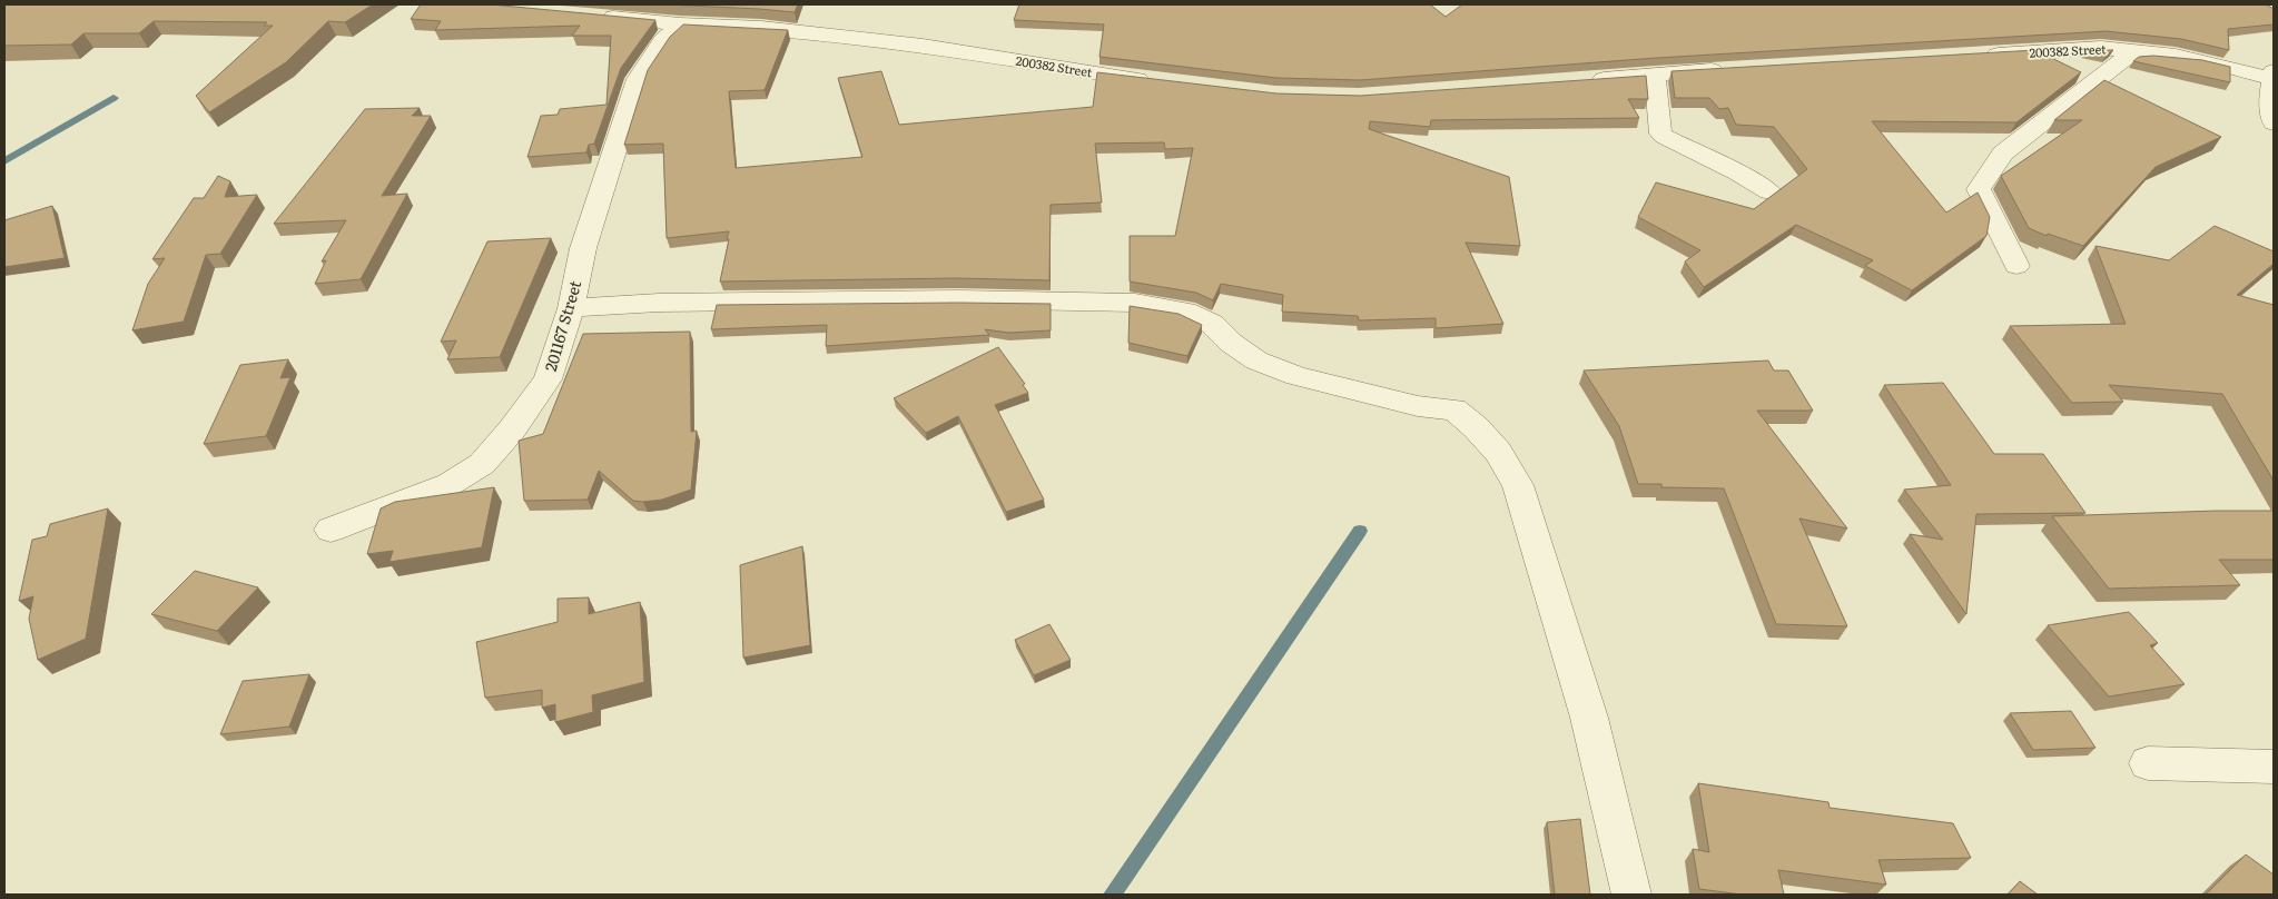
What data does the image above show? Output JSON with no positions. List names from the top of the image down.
{
  "streets": {
    "street": ["200382 Street", "201167 Street"]
  },
  "crossings": [
    ["200382 Street", "201167 Street"]
  ]
}
